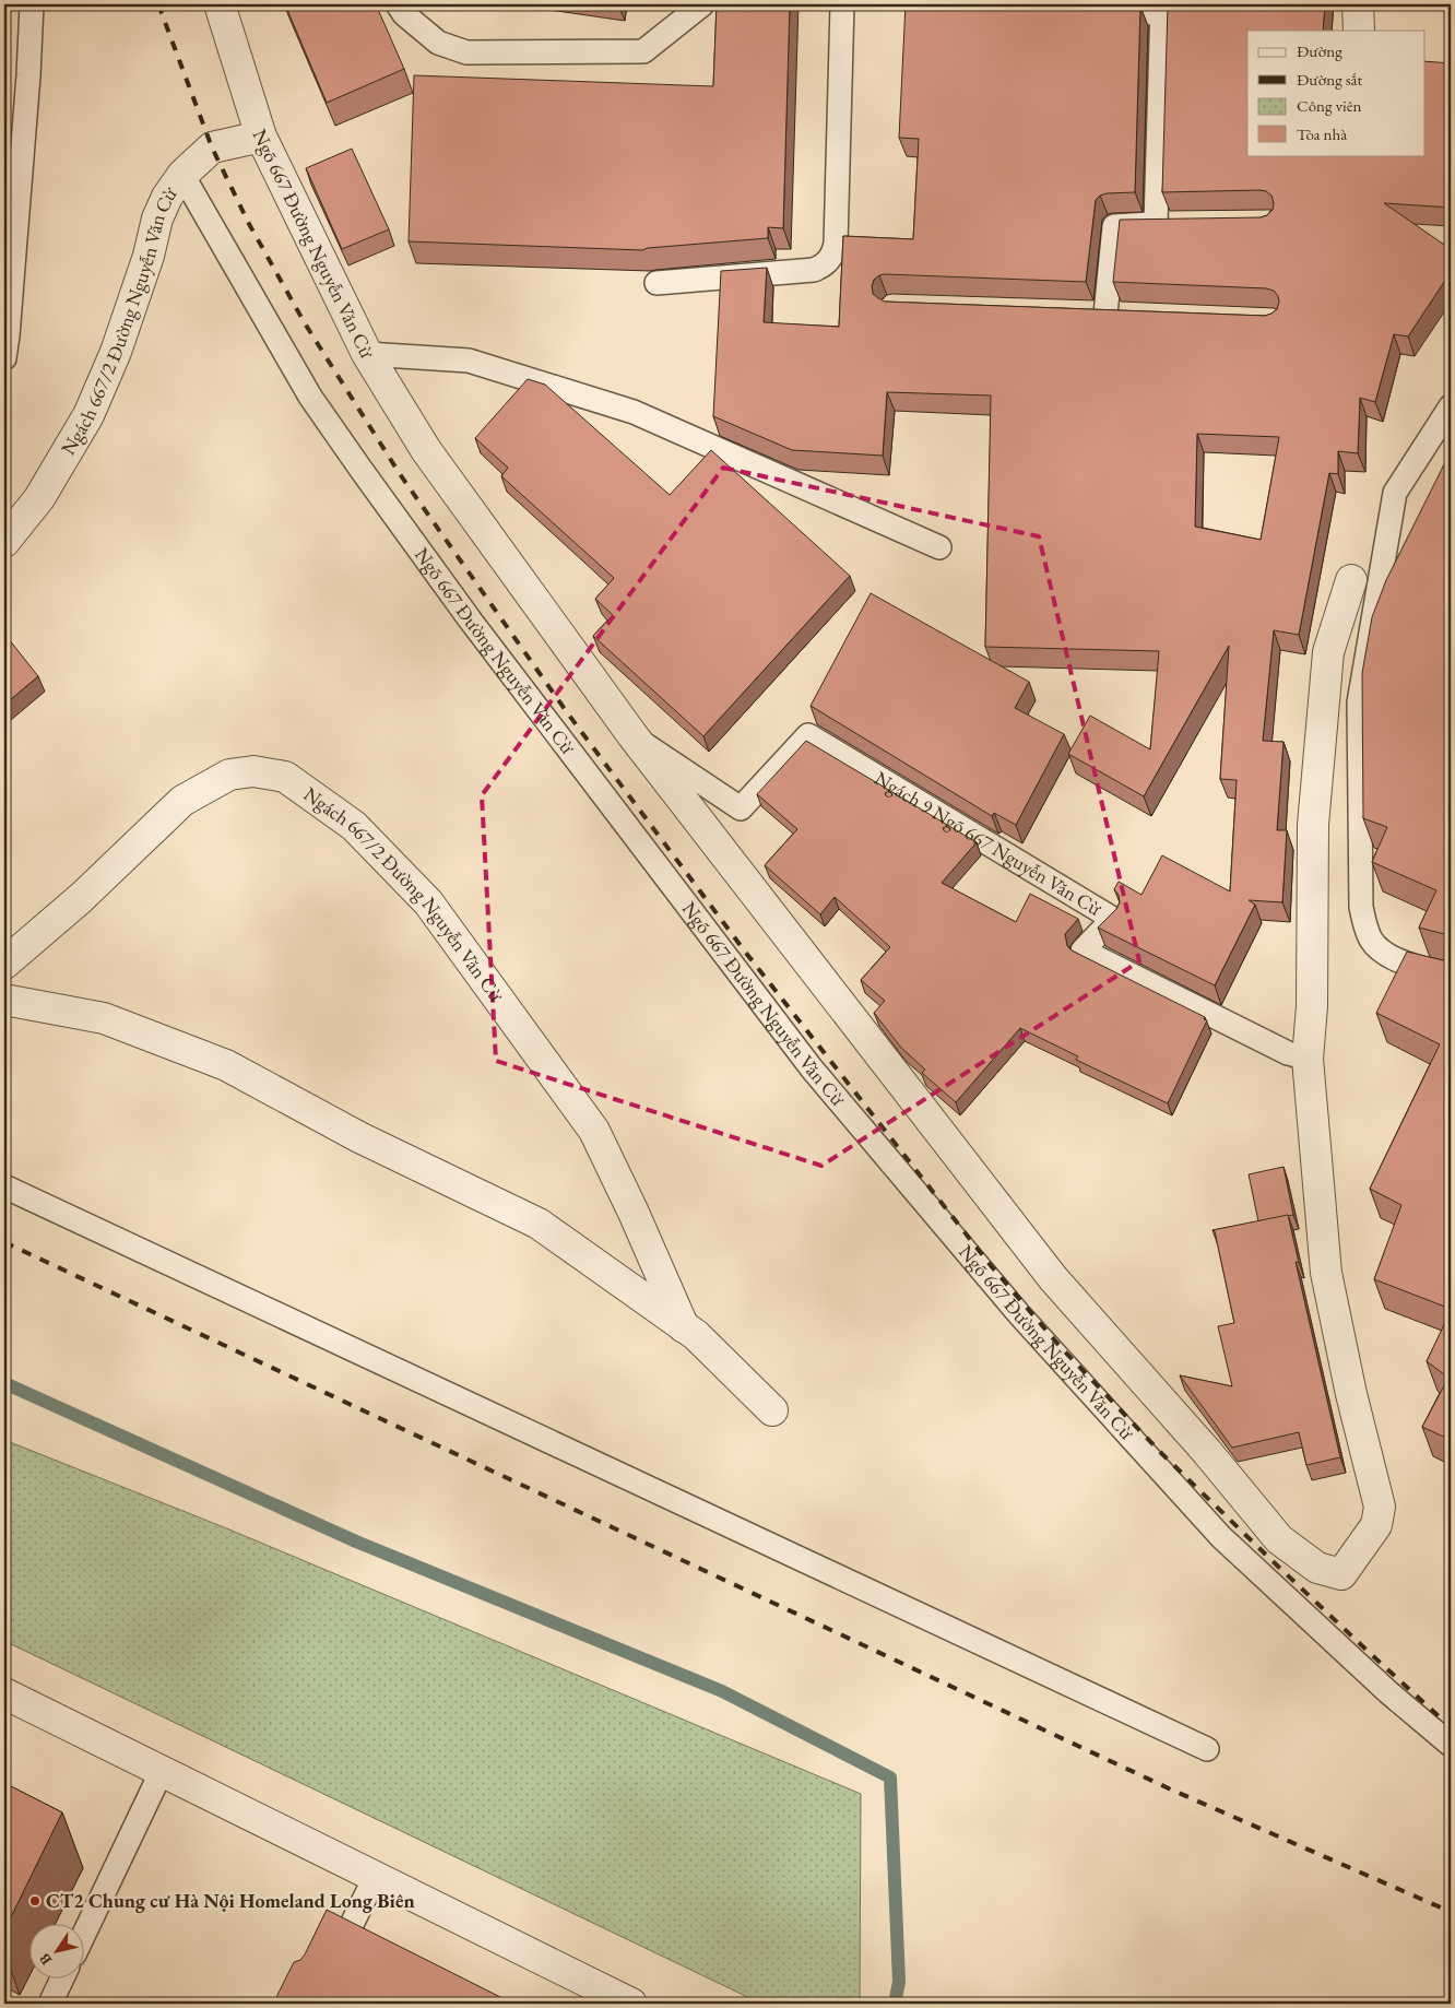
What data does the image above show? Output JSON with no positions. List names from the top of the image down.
{
  "streets": {
    "street": ["Ngõ 667 Đường Nguyễn Văn Cừ", "Ngách 667/2 Đường Nguyễn Văn Cừ"],
    "lane": ["Ngách 9 Ngõ 667 Nguyễn Văn Cừ"]
  },
  "crossings": [
    ["Ngõ 667 Đường Nguyễn Văn Cừ", "Ngách 667/2 Đường Nguyễn Văn Cừ"],
    ["Ngõ 667 Đường Nguyễn Văn Cừ", "Ngách 9 Ngõ 667 Nguyễn Văn Cừ"]
  ],
  "places": ["CT2 Chung cư Hà Nội Homeland Long Biên"],
  "legend": [
    "Đường",
    "Đường sắt",
    "Công viên",
    "Tòa nhà"
  ],
  "north": "bottom left"
}
